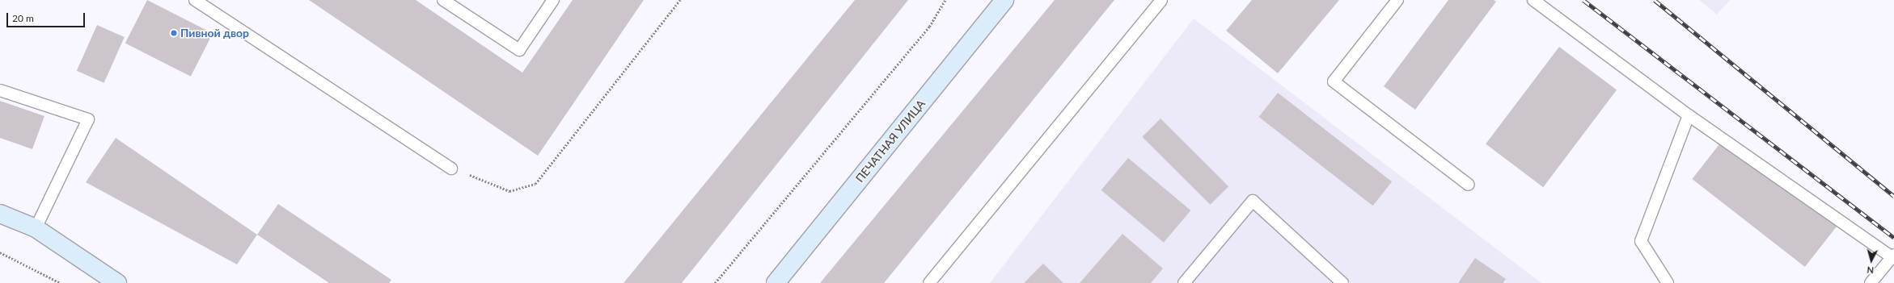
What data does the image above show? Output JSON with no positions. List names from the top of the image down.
{
  "streets": {
    "street": ["ПЕЧАТНАЯ УЛИЦА"]
  },
  "places": ["Пивной двор"],
  "scale_bar": "20 m",
  "north": "bottom"
}
